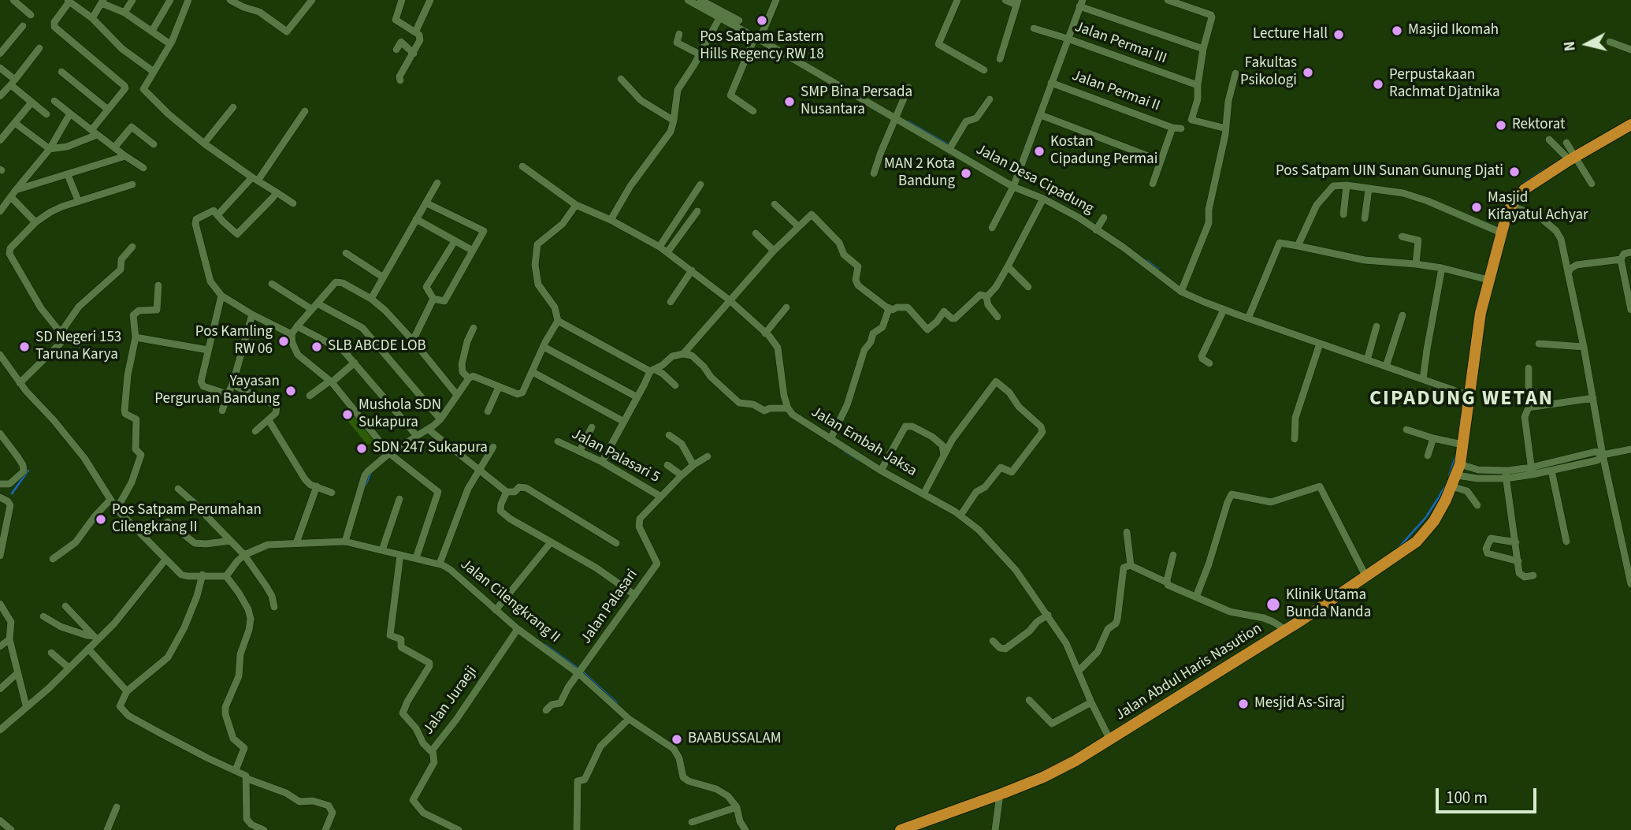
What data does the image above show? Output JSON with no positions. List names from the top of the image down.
{
  "streets": {
    "highway": ["Jalan Abdul Haris Nasution"],
    "street": [
      "Jalan Permai III",
      "Jalan Permai II",
      "Jalan Desa Cipadung",
      "Jalan Embah Jaksa",
      "Jalan Palasari 5",
      "Jalan Cilengkrang II",
      "Jalan Palasari",
      "Jalan Juraeji"
    ]
  },
  "crossings": [
    ["Jalan Desa Cipadung", "Jalan Abdul Haris Nasution"],
    ["Jalan Embah Jaksa", "Jalan Abdul Haris Nasution"],
    ["Jalan Palasari 5", "Jalan Palasari"],
    ["Jalan Cilengkrang II", "Jalan Palasari"],
    ["Jalan Cilengkrang II", "Jalan Juraeji"]
  ],
  "districts": ["CIPADUNG WETAN"],
  "places": [
    "Pos Satpam Eastern Hills Regency RW 18",
    "Masjid Ikomah",
    "Lecture Hall",
    "Fakultas Psikologi",
    "Perpustakaan Rachmat Djatnika",
    "SMP Bina Persada Nusantara",
    "Rektorat",
    "Kostan Cipadung Permai",
    "Pos Satpam UIN Sunan Gunung Djati",
    "MAN 2 Kota Bandung",
    "Masjid Kifayatul Achyar",
    "Pos Kamling RW 06",
    "SD Negeri 153 Taruna Karya",
    "SLB ABCDE LOB",
    "Yayasan Perguruan Bandung",
    "Mushola SDN Sukapura",
    "SDN 247 Sukapura",
    "Pos Satpam Perumahan Cilengkrang II",
    "Klinik Utama Bunda Nanda",
    "Mesjid As-Siraj",
    "BAABUSSALAM"
  ],
  "scale_bar": "100 m",
  "north": "left"
}
